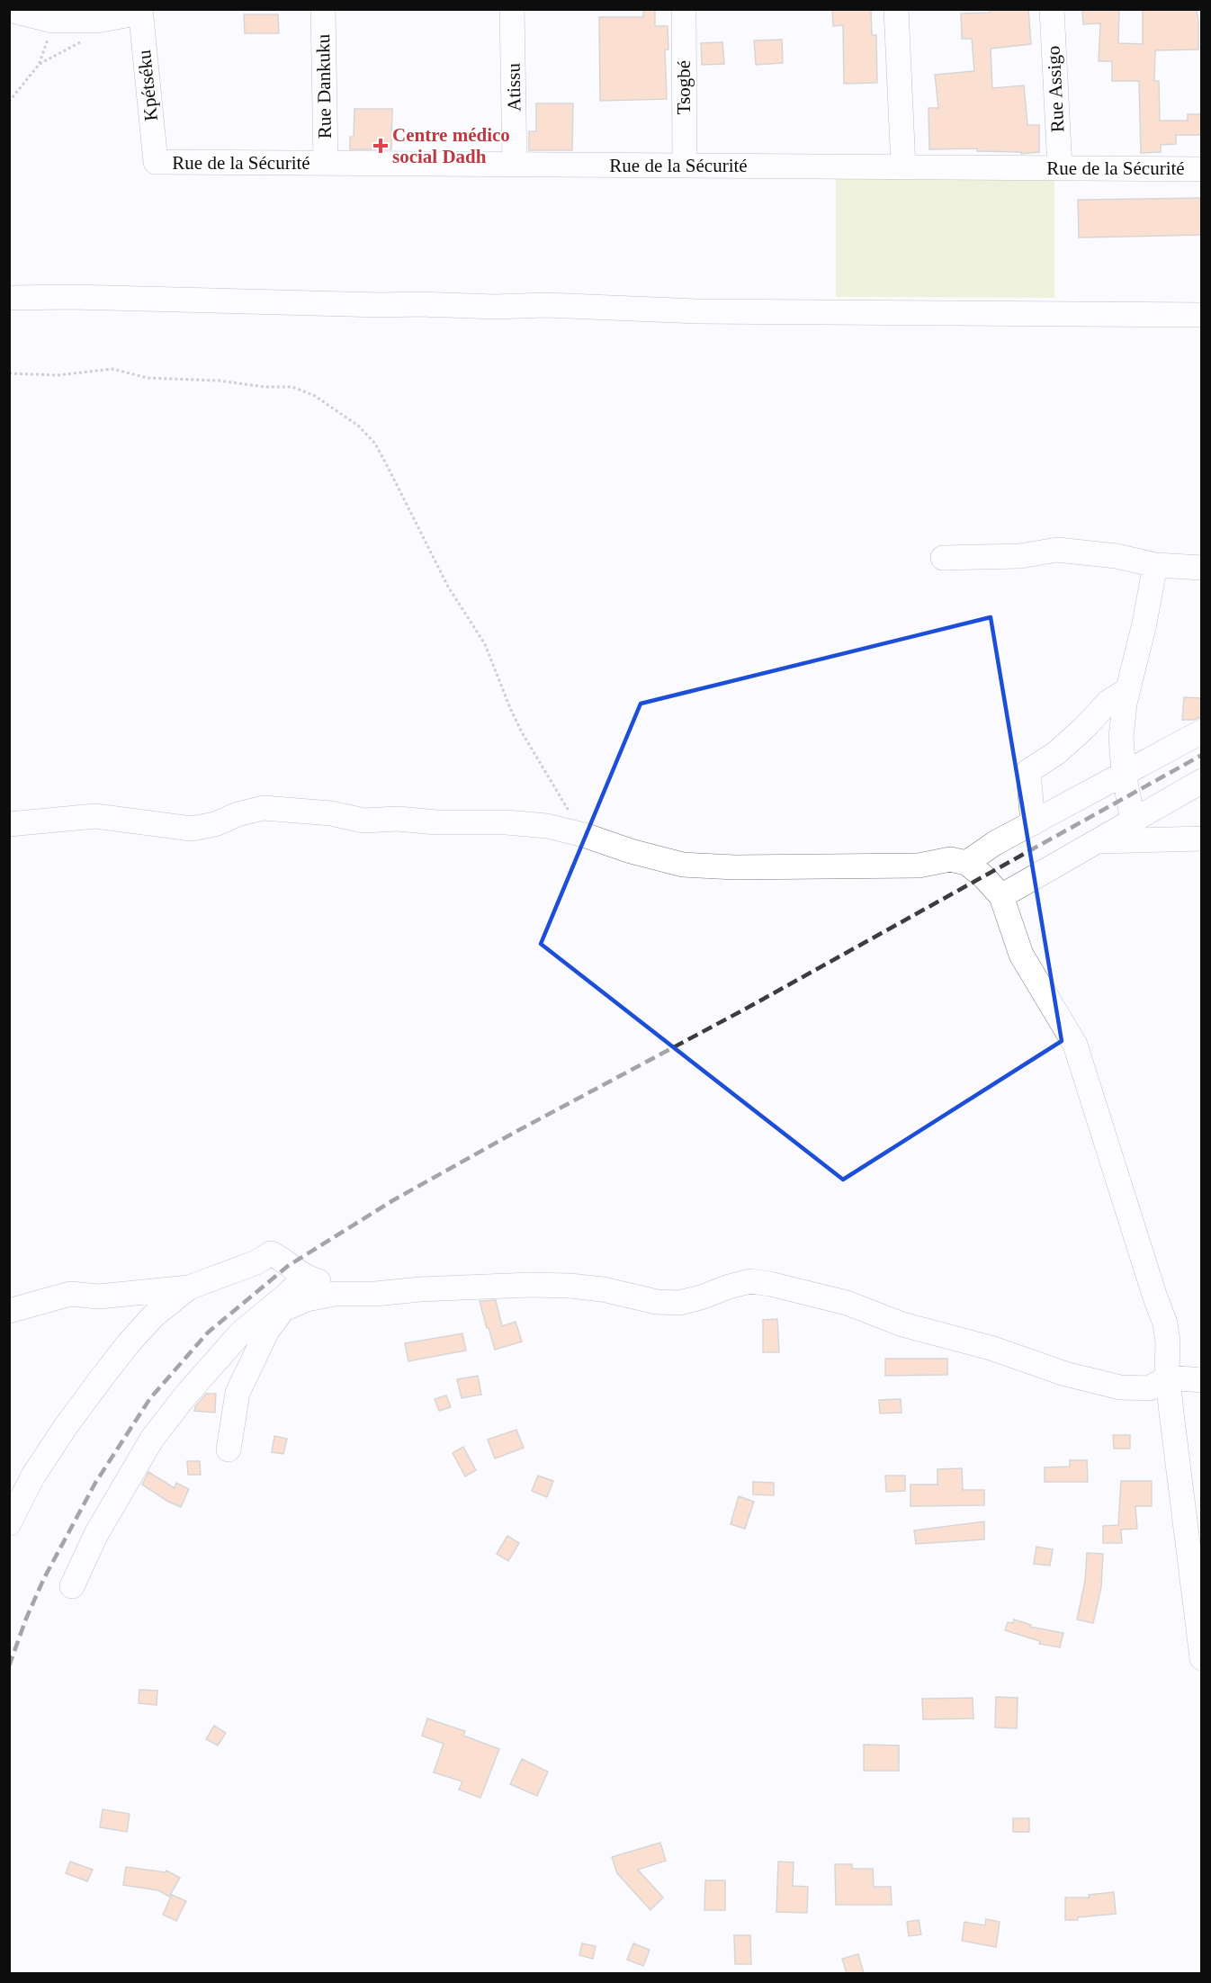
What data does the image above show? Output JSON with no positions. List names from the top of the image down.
{
  "streets": {
    "street": [
      "Kpétséku",
      "Rue Dankuku",
      "Atissu",
      "Tsogbé",
      "Rue Assigo",
      "Rue de la Sécurité"
    ]
  },
  "crossings": [
    ["Kpétséku", "Rue de la Sécurité"],
    ["Rue Dankuku", "Rue de la Sécurité"],
    ["Atissu", "Rue de la Sécurité"],
    ["Tsogbé", "Rue de la Sécurité"],
    ["Rue Assigo", "Rue de la Sécurité"]
  ],
  "places": {
    "health": ["Centre médico social Dadh"]
  }
}
